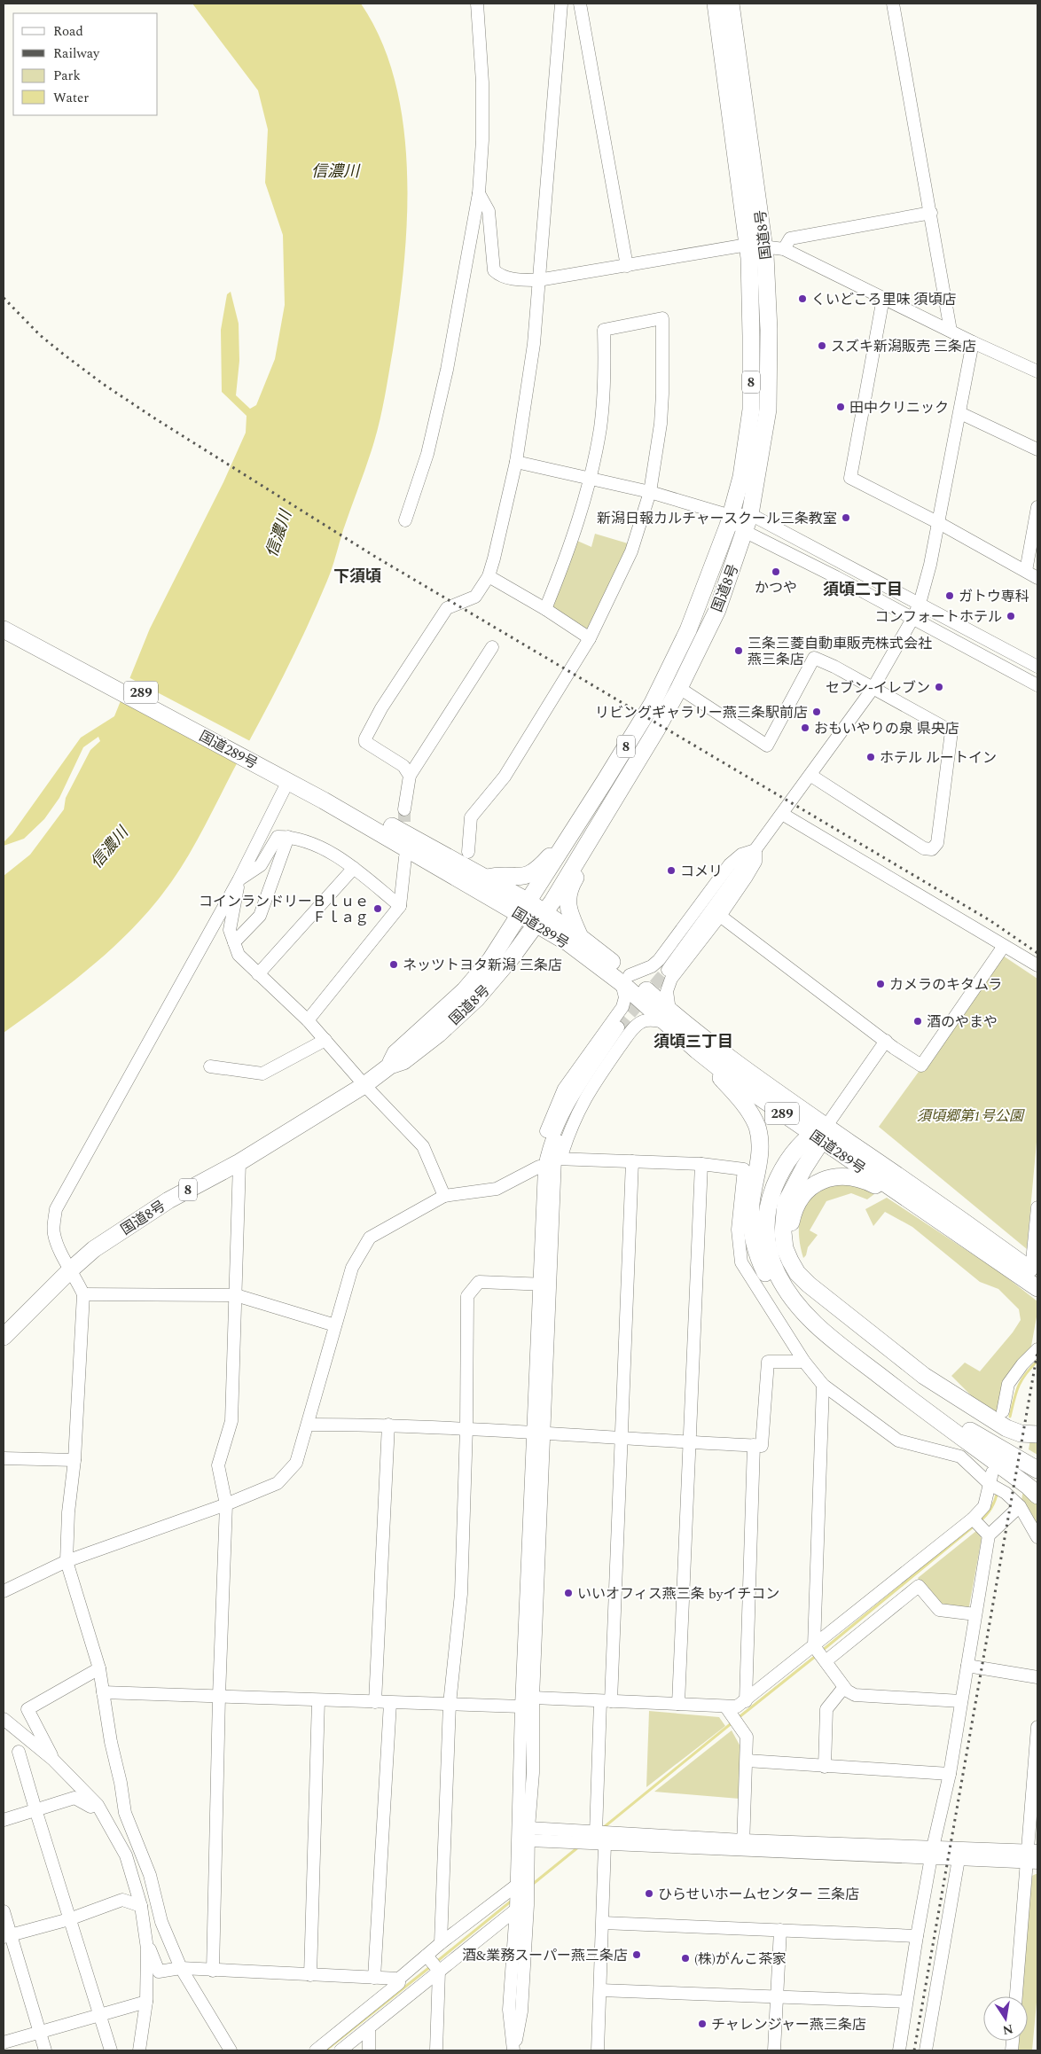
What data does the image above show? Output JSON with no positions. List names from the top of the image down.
{
  "streets": {
    "highway": [
      "国道8号",
      "8",
      "289",
      "国道289号"
    ]
  },
  "crossings": [
    ["国道8号", "国道289号"]
  ],
  "districts": ["下須頃", "須頃二丁目", "須頃三丁目"],
  "water": ["信濃川"],
  "parks": ["須頃郷第1号公園"],
  "places": [
    "くいどころ里味 須頃店",
    "スズキ新潟販売 三条店",
    "田中クリニック",
    "新潟日報カルチャースクール三条教室",
    "かつや",
    "ガトウ専科",
    "コンフォートホテル",
    "三条三菱自動車販売株式会社 燕三条店",
    "セブン-イレブン",
    "リビングギャラリー燕三条駅前店",
    "おもいやりの泉 県央店",
    "ホテル ルートイン",
    "コメリ",
    "コインランドリーＢｌｕｅ Ｆｌａｇ",
    "ネッツトヨタ新潟 三条店",
    "カメラのキタムラ",
    "酒のやまや",
    "いいオフィス燕三条 byイチコン",
    "ひらせいホームセンター 三条店",
    "酒&業務スーパー燕三条店",
    "(株)がんこ茶家",
    "チャレンジャー燕三条店"
  ],
  "legend": [
    "Road",
    "Railway",
    "Park",
    "Water"
  ],
  "north": "bottom"
}
